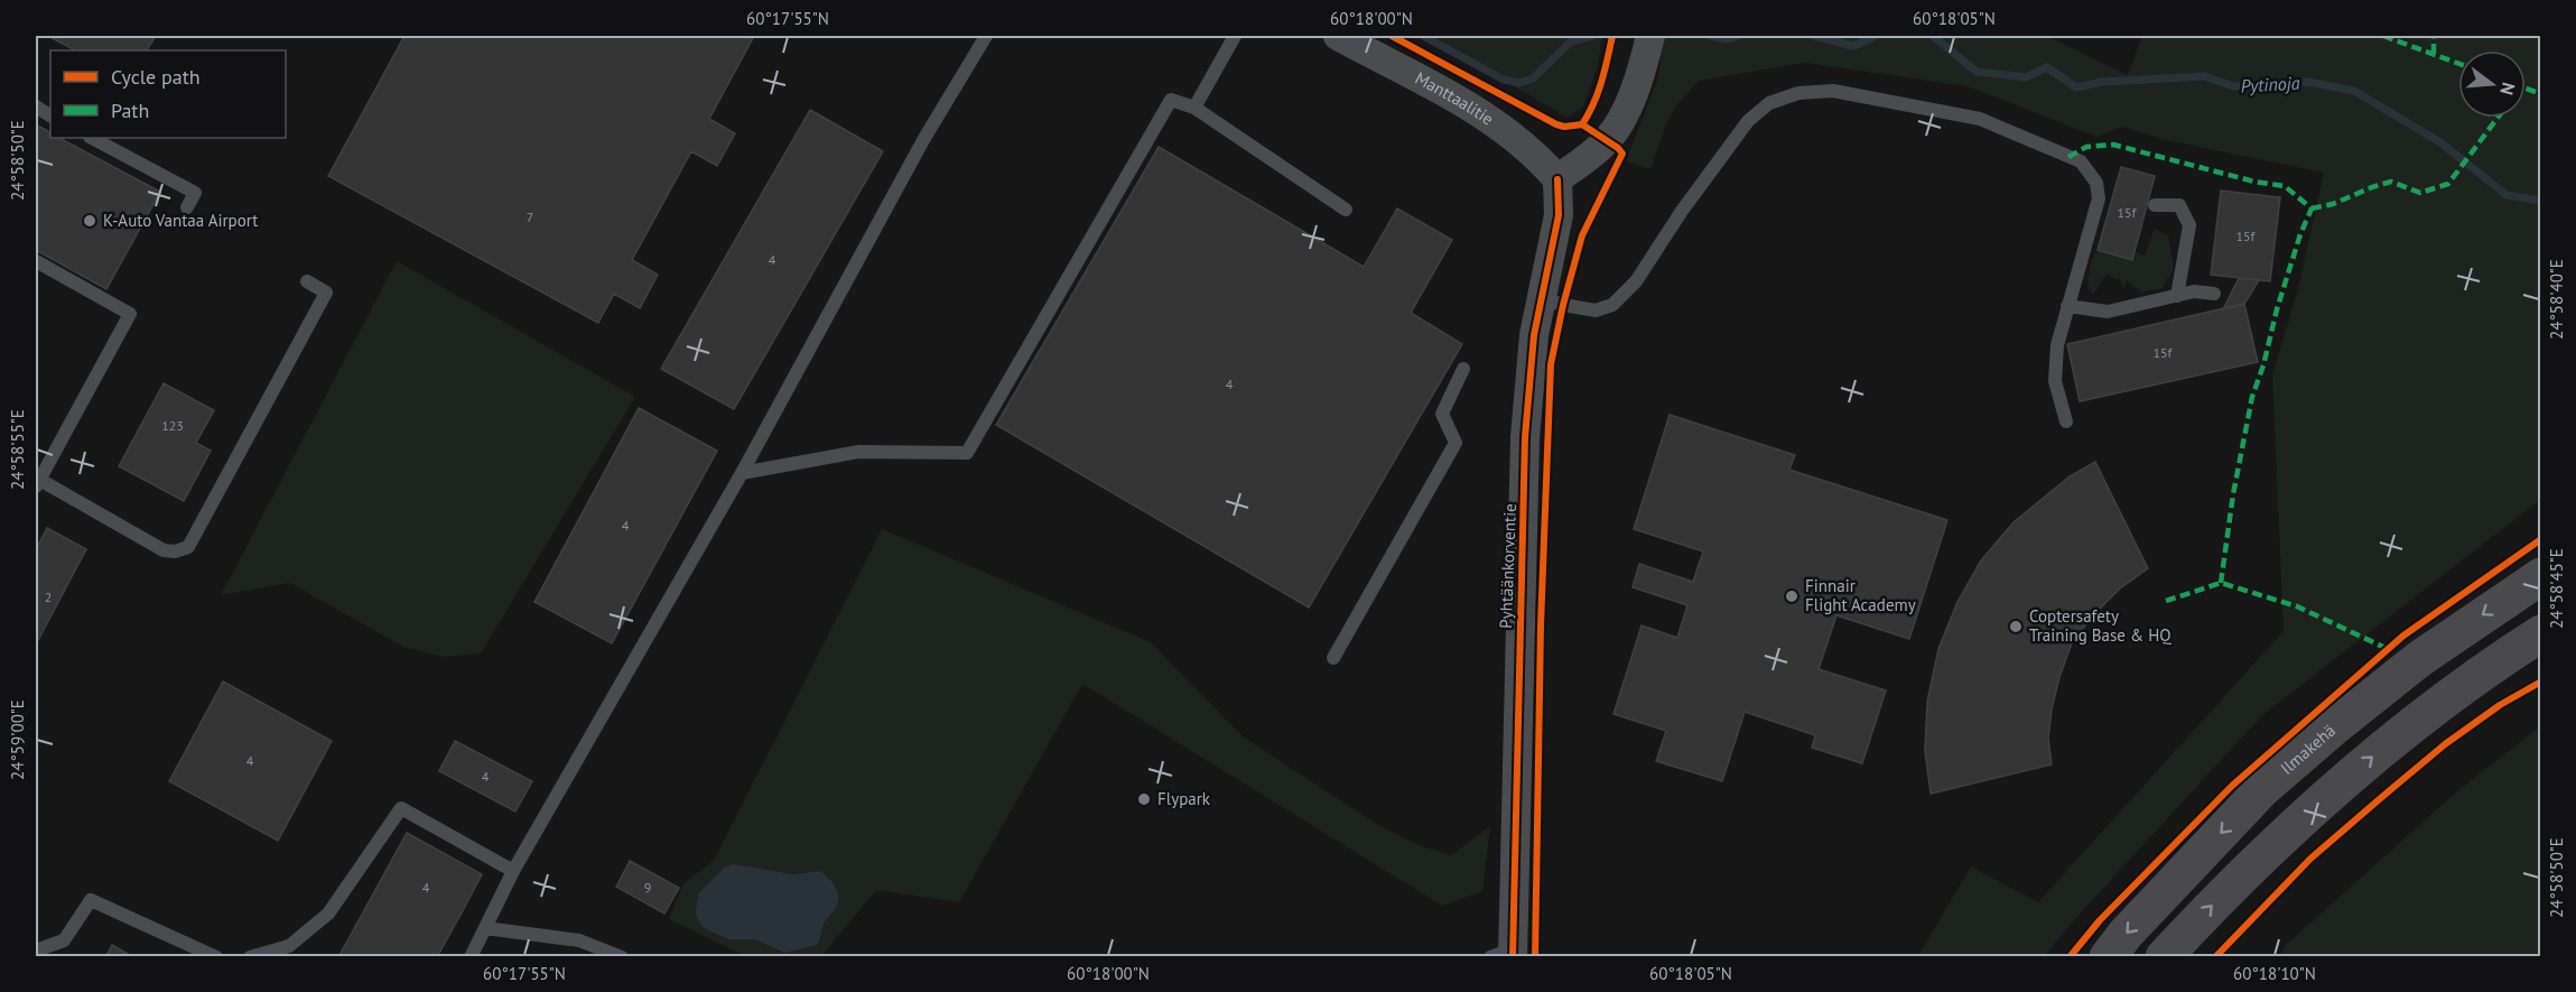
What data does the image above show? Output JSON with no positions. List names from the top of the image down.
{
  "streets": {
    "main road": ["Ilmakehä"],
    "street": ["Manttaalitie", "Pyhtäänkorventie"]
  },
  "crossings": [
    ["Manttaalitie", "Pyhtäänkorventie"]
  ],
  "water": ["Pytinoja"],
  "places": [
    "K-Auto Vantaa Airport",
    "Finnair Flight Academy",
    "Coptersafety Training Base & HQ",
    "Flypark"
  ],
  "house_numbers": [
    "15f",
    "7",
    "15f",
    "4",
    "15f",
    "4",
    "123",
    "4",
    "2",
    "4",
    "4",
    "4",
    "9"
  ],
  "legend": ["Cycle path", "Path"],
  "north": "right",
  "coordinates": [
    "60°17'55\"N",
    "60°18'00\"N",
    "60°18'05\"N",
    "24°58'50\"E",
    "24°58'40\"E",
    "24°58'55\"E",
    "24°58'45\"E",
    "24°59'00\"E",
    "60°18'10\"N"
  ]
}
